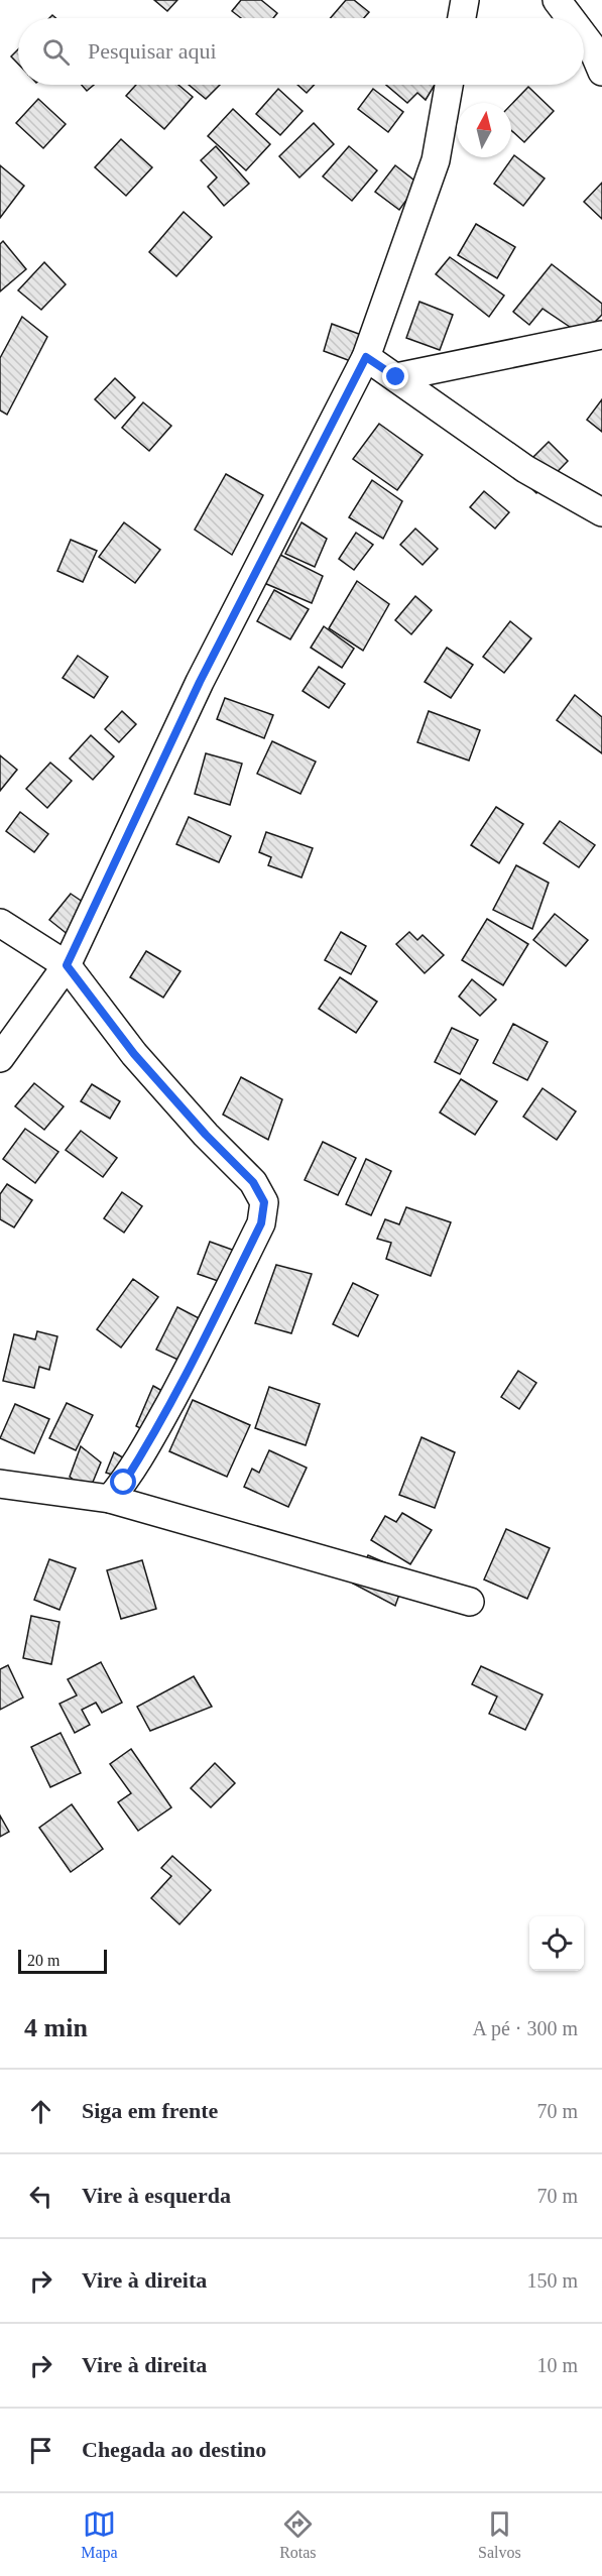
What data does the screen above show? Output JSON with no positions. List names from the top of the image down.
{
  "scale_bar": "20 m",
  "north": "top",
  "page": {
    "search": "Pesquisar aqui",
    "scale": "20 m",
    "heading": ["4 min", "A pé · 300 m"],
    "list": [
      ["Siga em frente", "70 m"],
      ["Vire à esquerda", "70 m"],
      ["Vire à direita", "150 m"],
      ["Vire à direita", "10 m"],
      "Chegada ao destino"
    ],
    "nav": ["Mapa", "Rotas", "Salvos"]
  }
}
